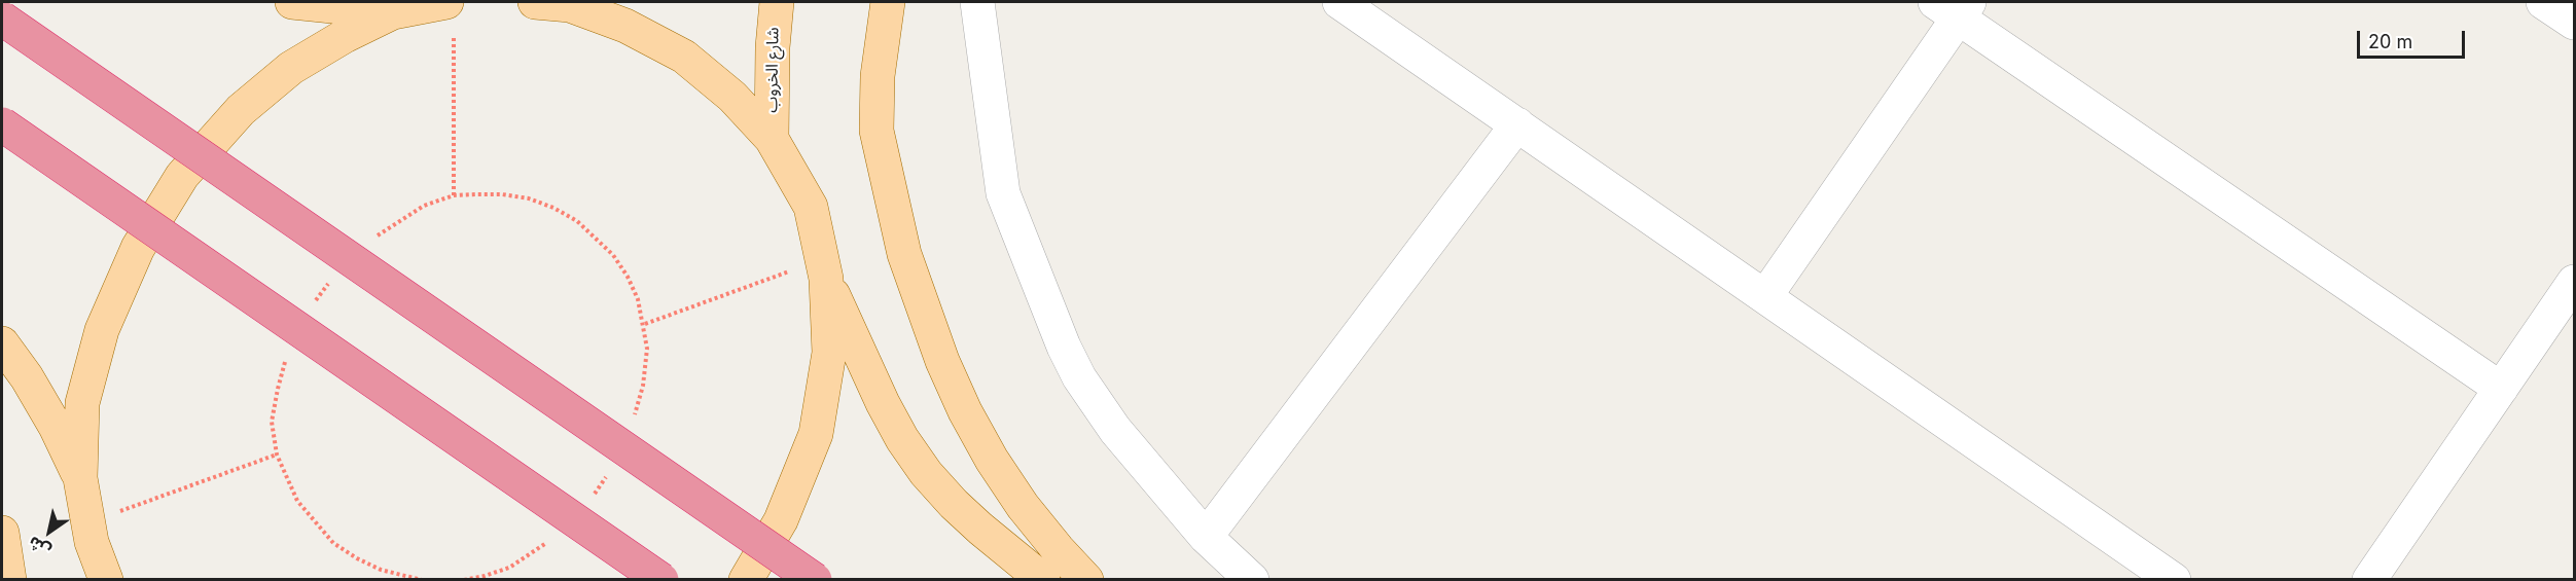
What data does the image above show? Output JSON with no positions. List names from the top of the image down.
{
  "streets": {
    "main road": ["شارع الخروب"]
  },
  "scale_bar": "20 m",
  "north": "bottom left"
}
